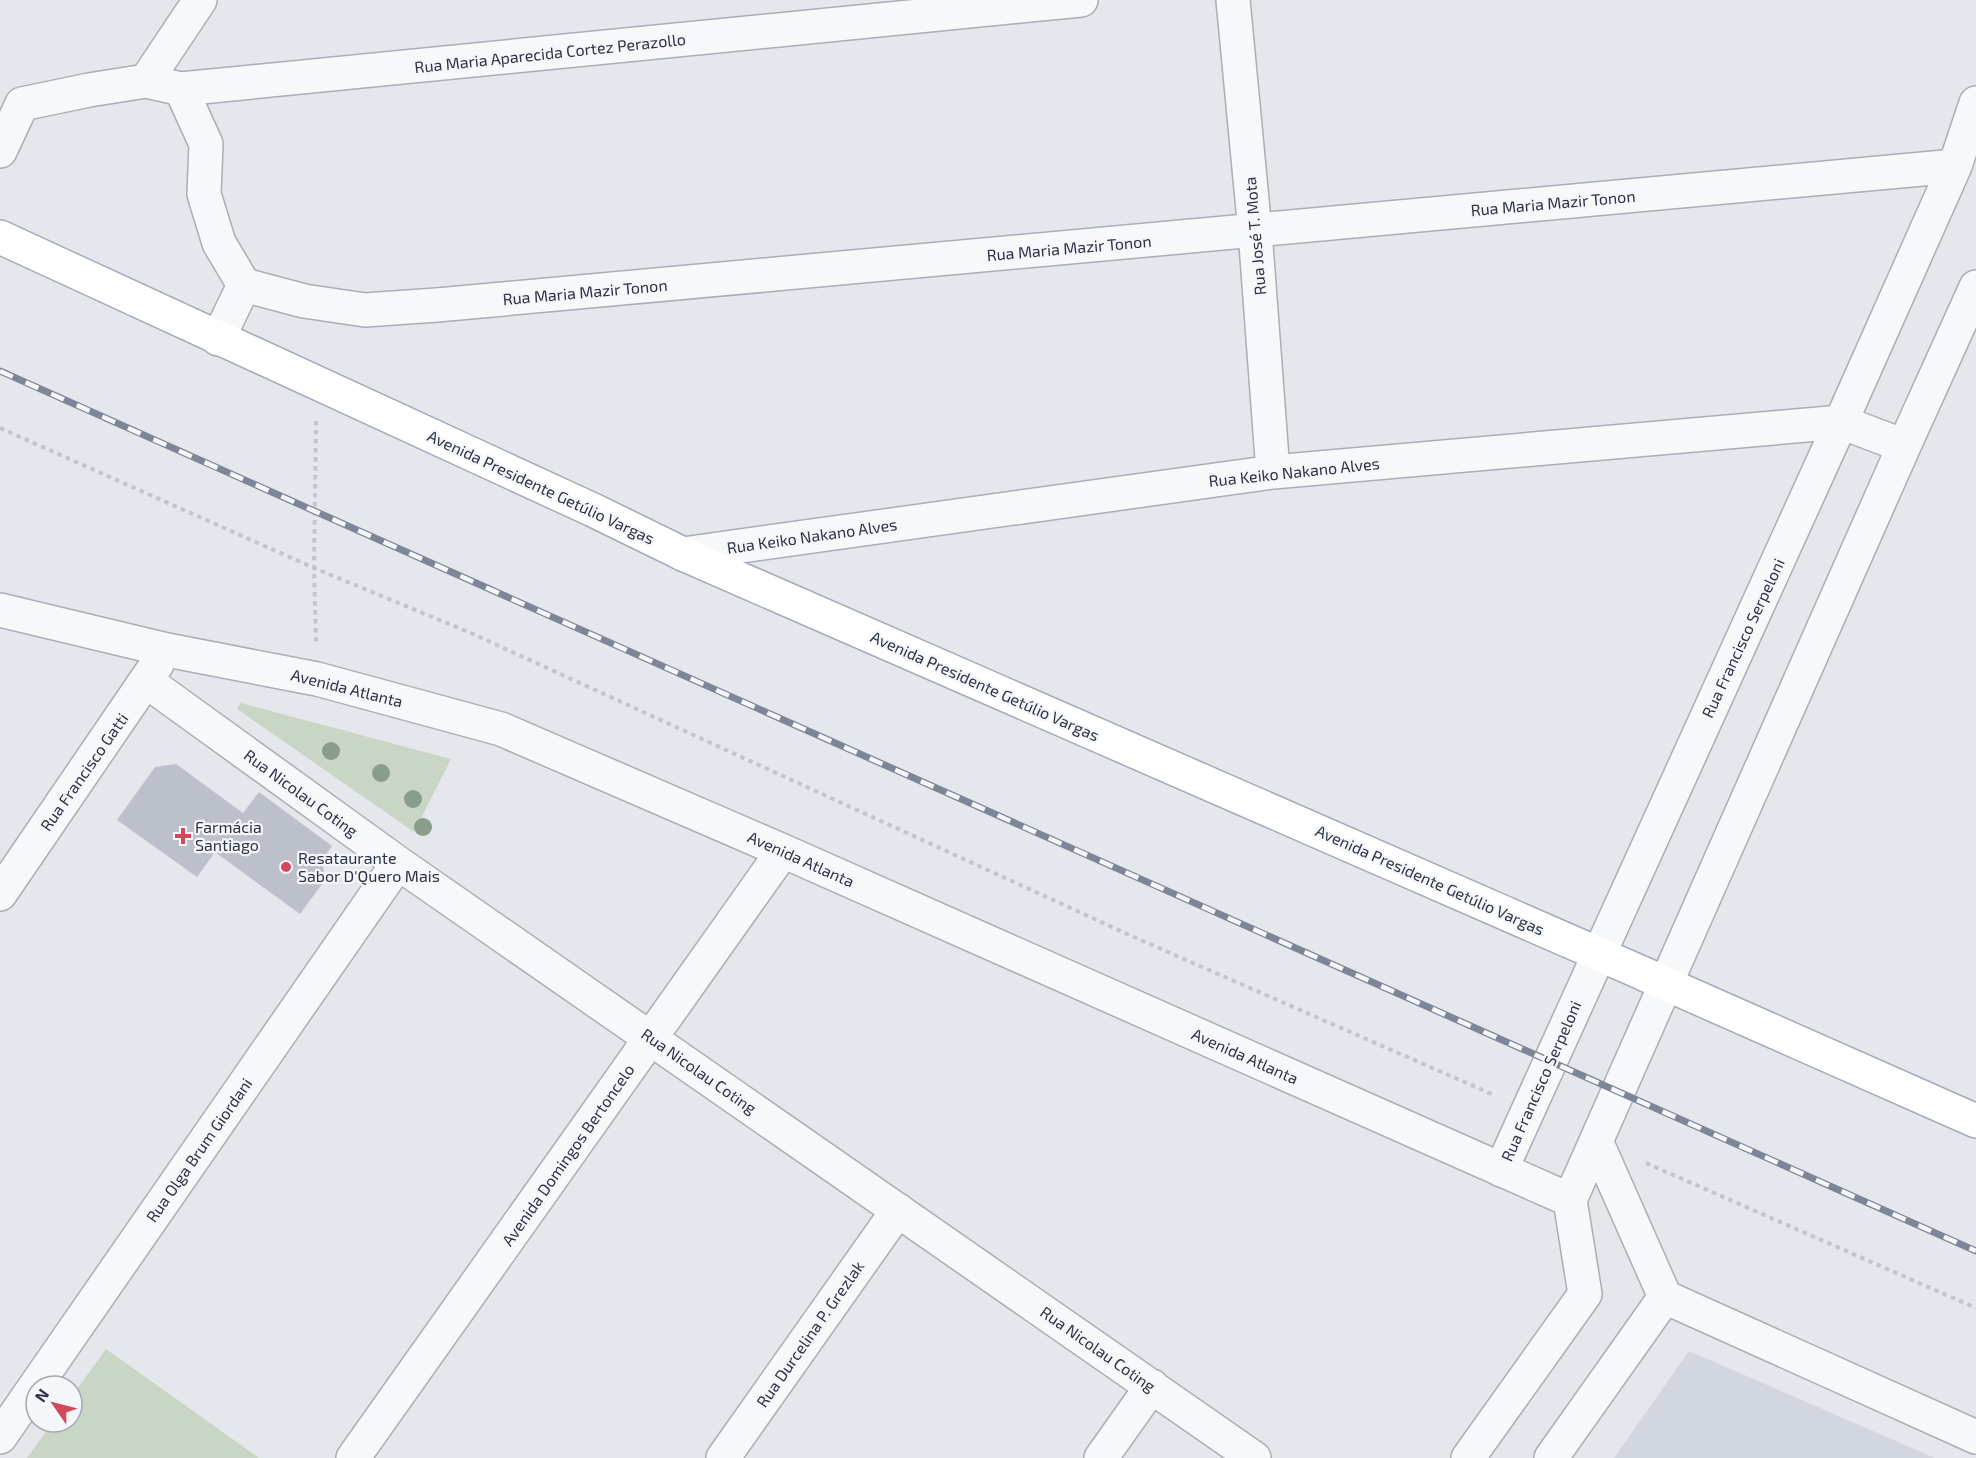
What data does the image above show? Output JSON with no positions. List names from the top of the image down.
{
  "streets": {
    "main road": ["Avenida Presidente Getúlio Vargas"],
    "street": [
      "Rua Maria Aparecida Cortez Perazollo",
      "Rua Maria Mazir Tonon",
      "Rua José T. Mota",
      "Rua Keiko Nakano Alves",
      "Rua Francisco Serpeloni",
      "Avenida Atlanta",
      "Rua Francisco Gatti",
      "Rua Nicolau Coting",
      "Rua Olga Brum Giordani",
      "Avenida Domingos Bertoncelo",
      "Rua Durcelina P. Grezlak"
    ]
  },
  "crossings": [
    ["Rua Maria Mazir Tonon", "Rua José T. Mota"],
    ["Rua Maria Mazir Tonon", "Rua Francisco Serpeloni"],
    ["Rua José T. Mota", "Rua Keiko Nakano Alves"],
    ["Rua Keiko Nakano Alves", "Avenida Presidente Getúlio Vargas"],
    ["Rua Keiko Nakano Alves", "Rua Francisco Serpeloni"],
    ["Avenida Presidente Getúlio Vargas", "Rua Francisco Serpeloni"],
    ["Rua Francisco Serpeloni", "Avenida Atlanta"],
    ["Avenida Atlanta", "Rua Francisco Gatti"],
    ["Avenida Atlanta", "Avenida Domingos Bertoncelo"],
    ["Rua Francisco Gatti", "Rua Nicolau Coting"],
    ["Rua Nicolau Coting", "Rua Olga Brum Giordani"],
    ["Rua Nicolau Coting", "Avenida Domingos Bertoncelo"],
    ["Rua Nicolau Coting", "Rua Durcelina P. Grezlak"]
  ],
  "places": {
    "health": ["Farmácia Santiago"],
    "other": ["Resataurante Sabor D'Quero Mais"]
  },
  "north": "top left"
}
